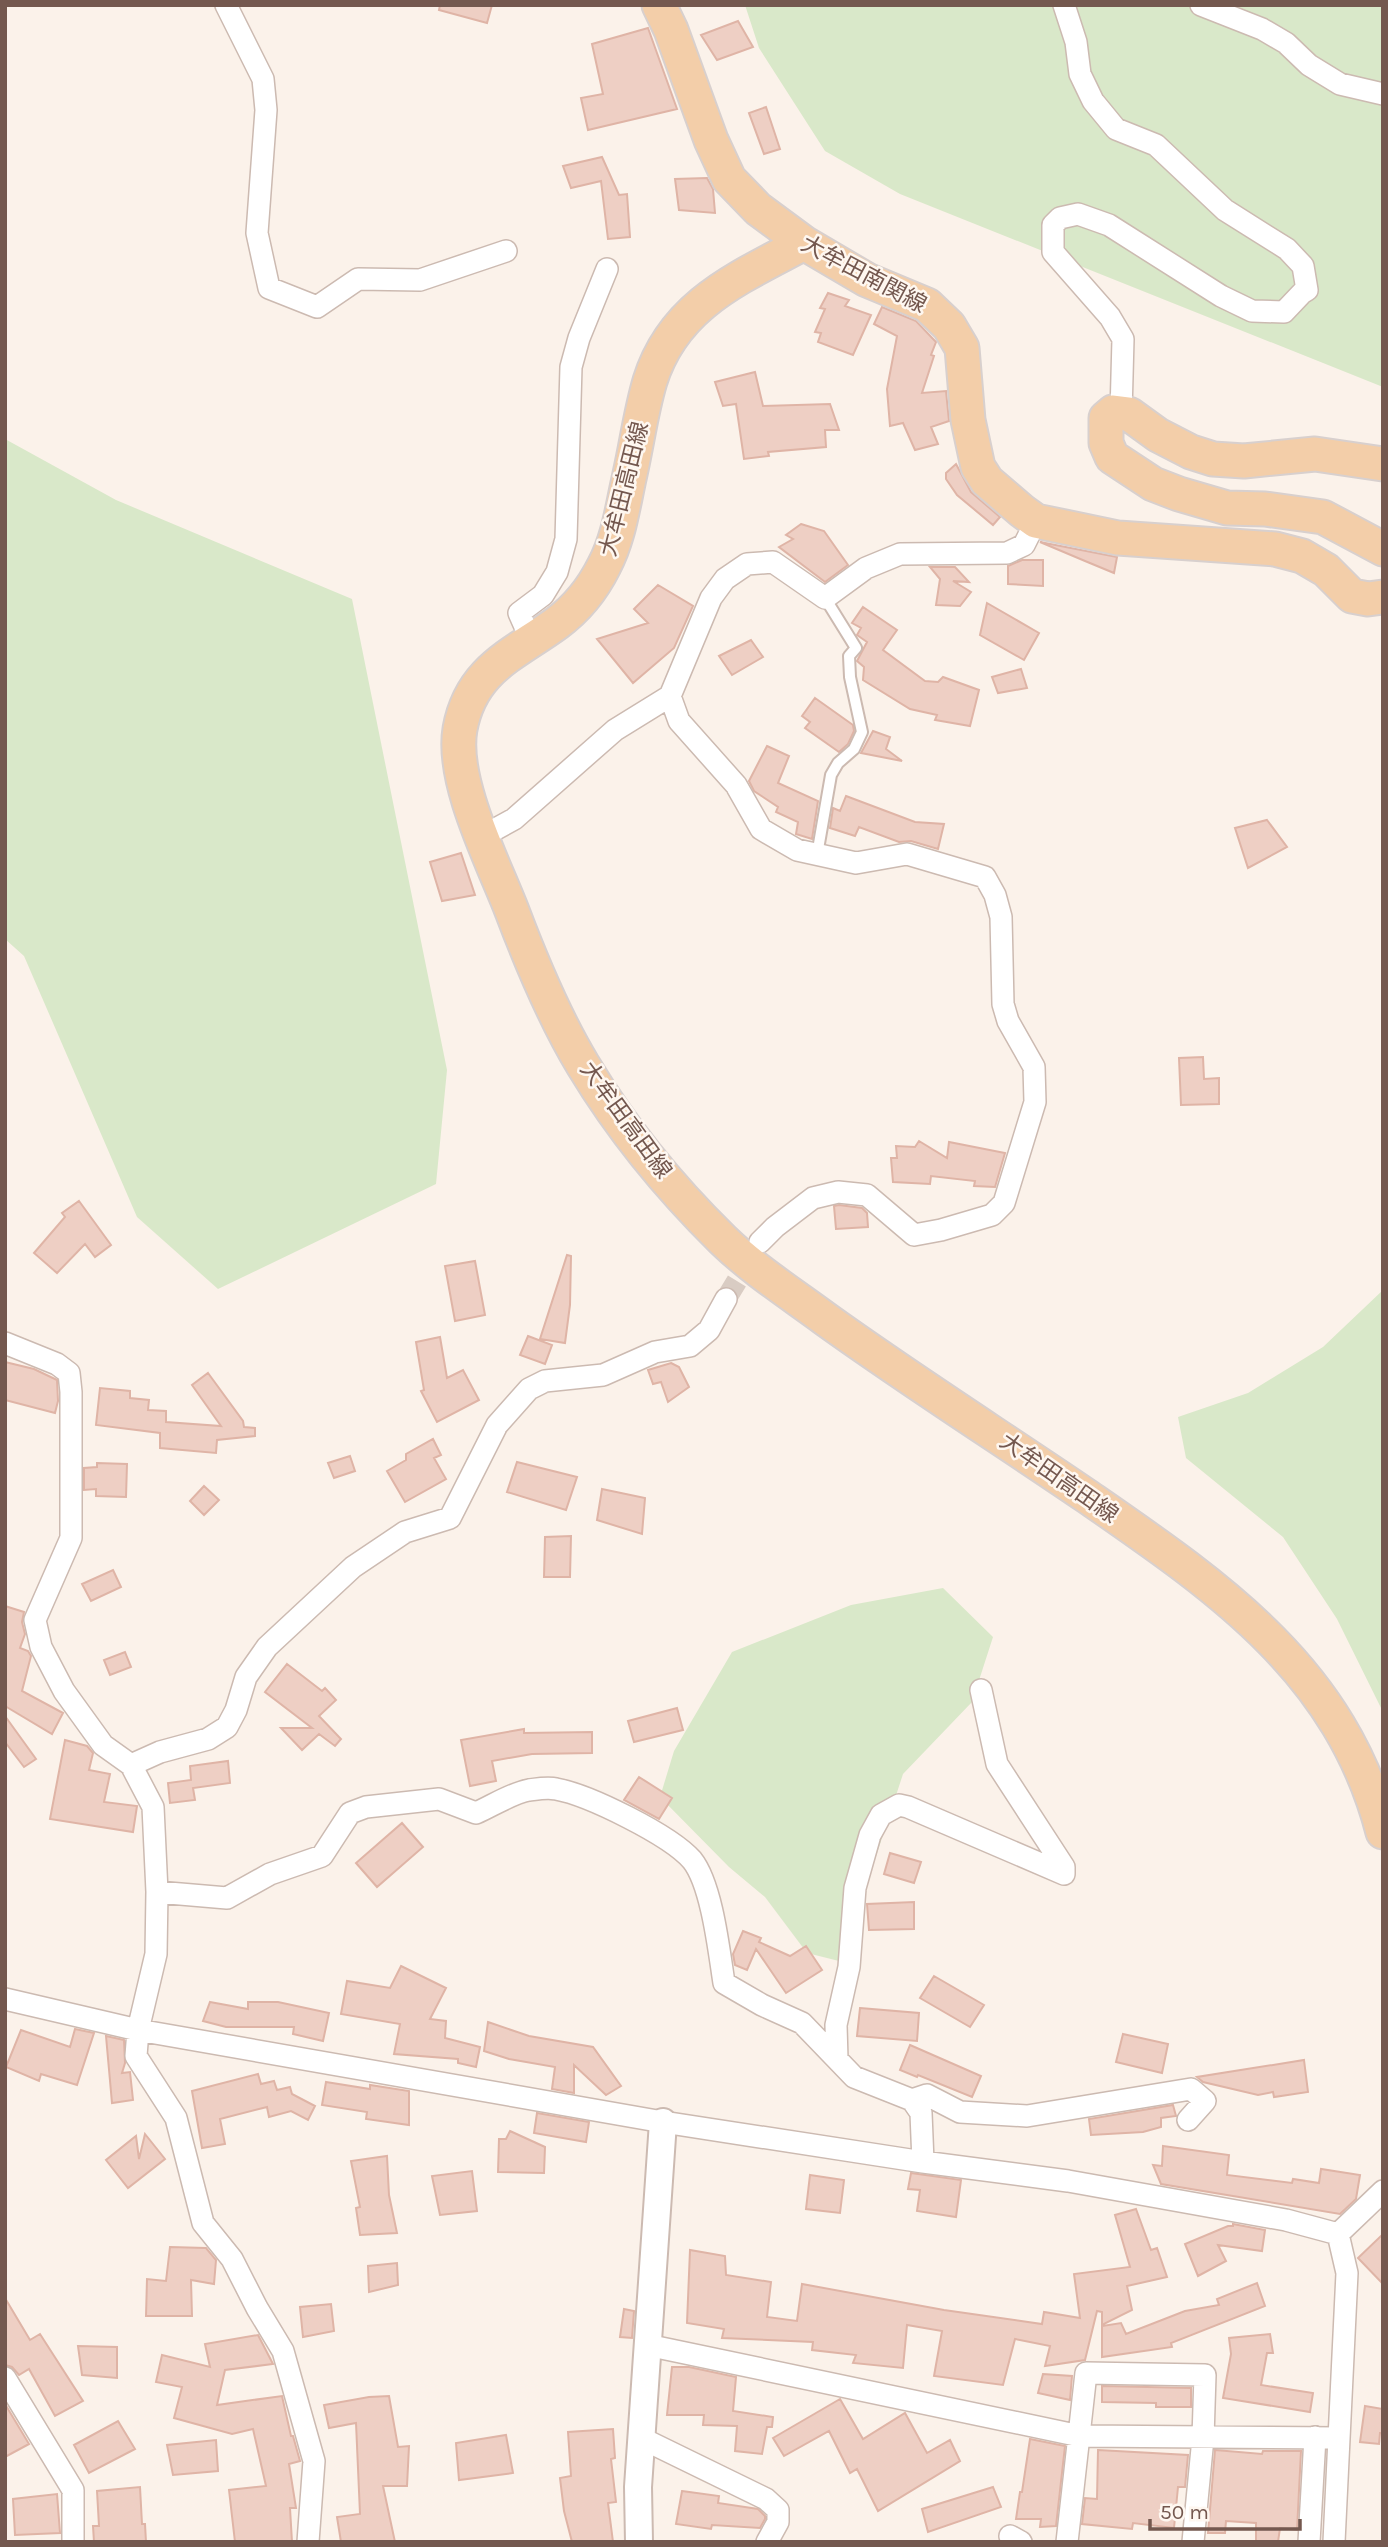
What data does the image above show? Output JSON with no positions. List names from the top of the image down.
{
  "streets": {
    "main road": ["大牟田南関線", "大牟田高田線"]
  },
  "crossings": [
    ["大牟田南関線", "大牟田高田線"]
  ],
  "scale_bar": "50 m"
}
